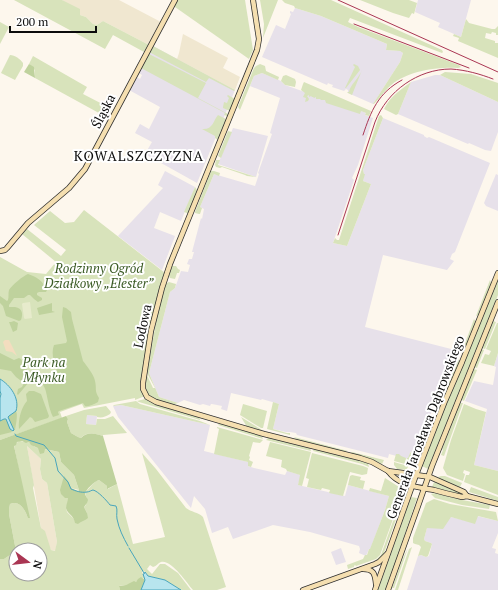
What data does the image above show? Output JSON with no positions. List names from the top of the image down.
{
  "streets": {
    "street": ["Śląska", "Lodowa", "Generała Jarosława Dąbrowskiego"]
  },
  "crossings": [
    ["Lodowa", "Generała Jarosława Dąbrowskiego"]
  ],
  "districts": ["KOWALSZCZYZNA"],
  "parks": ["Rodzinny Ogród Działkowy „Elester”", "Park na Młynku"],
  "scale_bar": "200 m",
  "north": "right"
}
